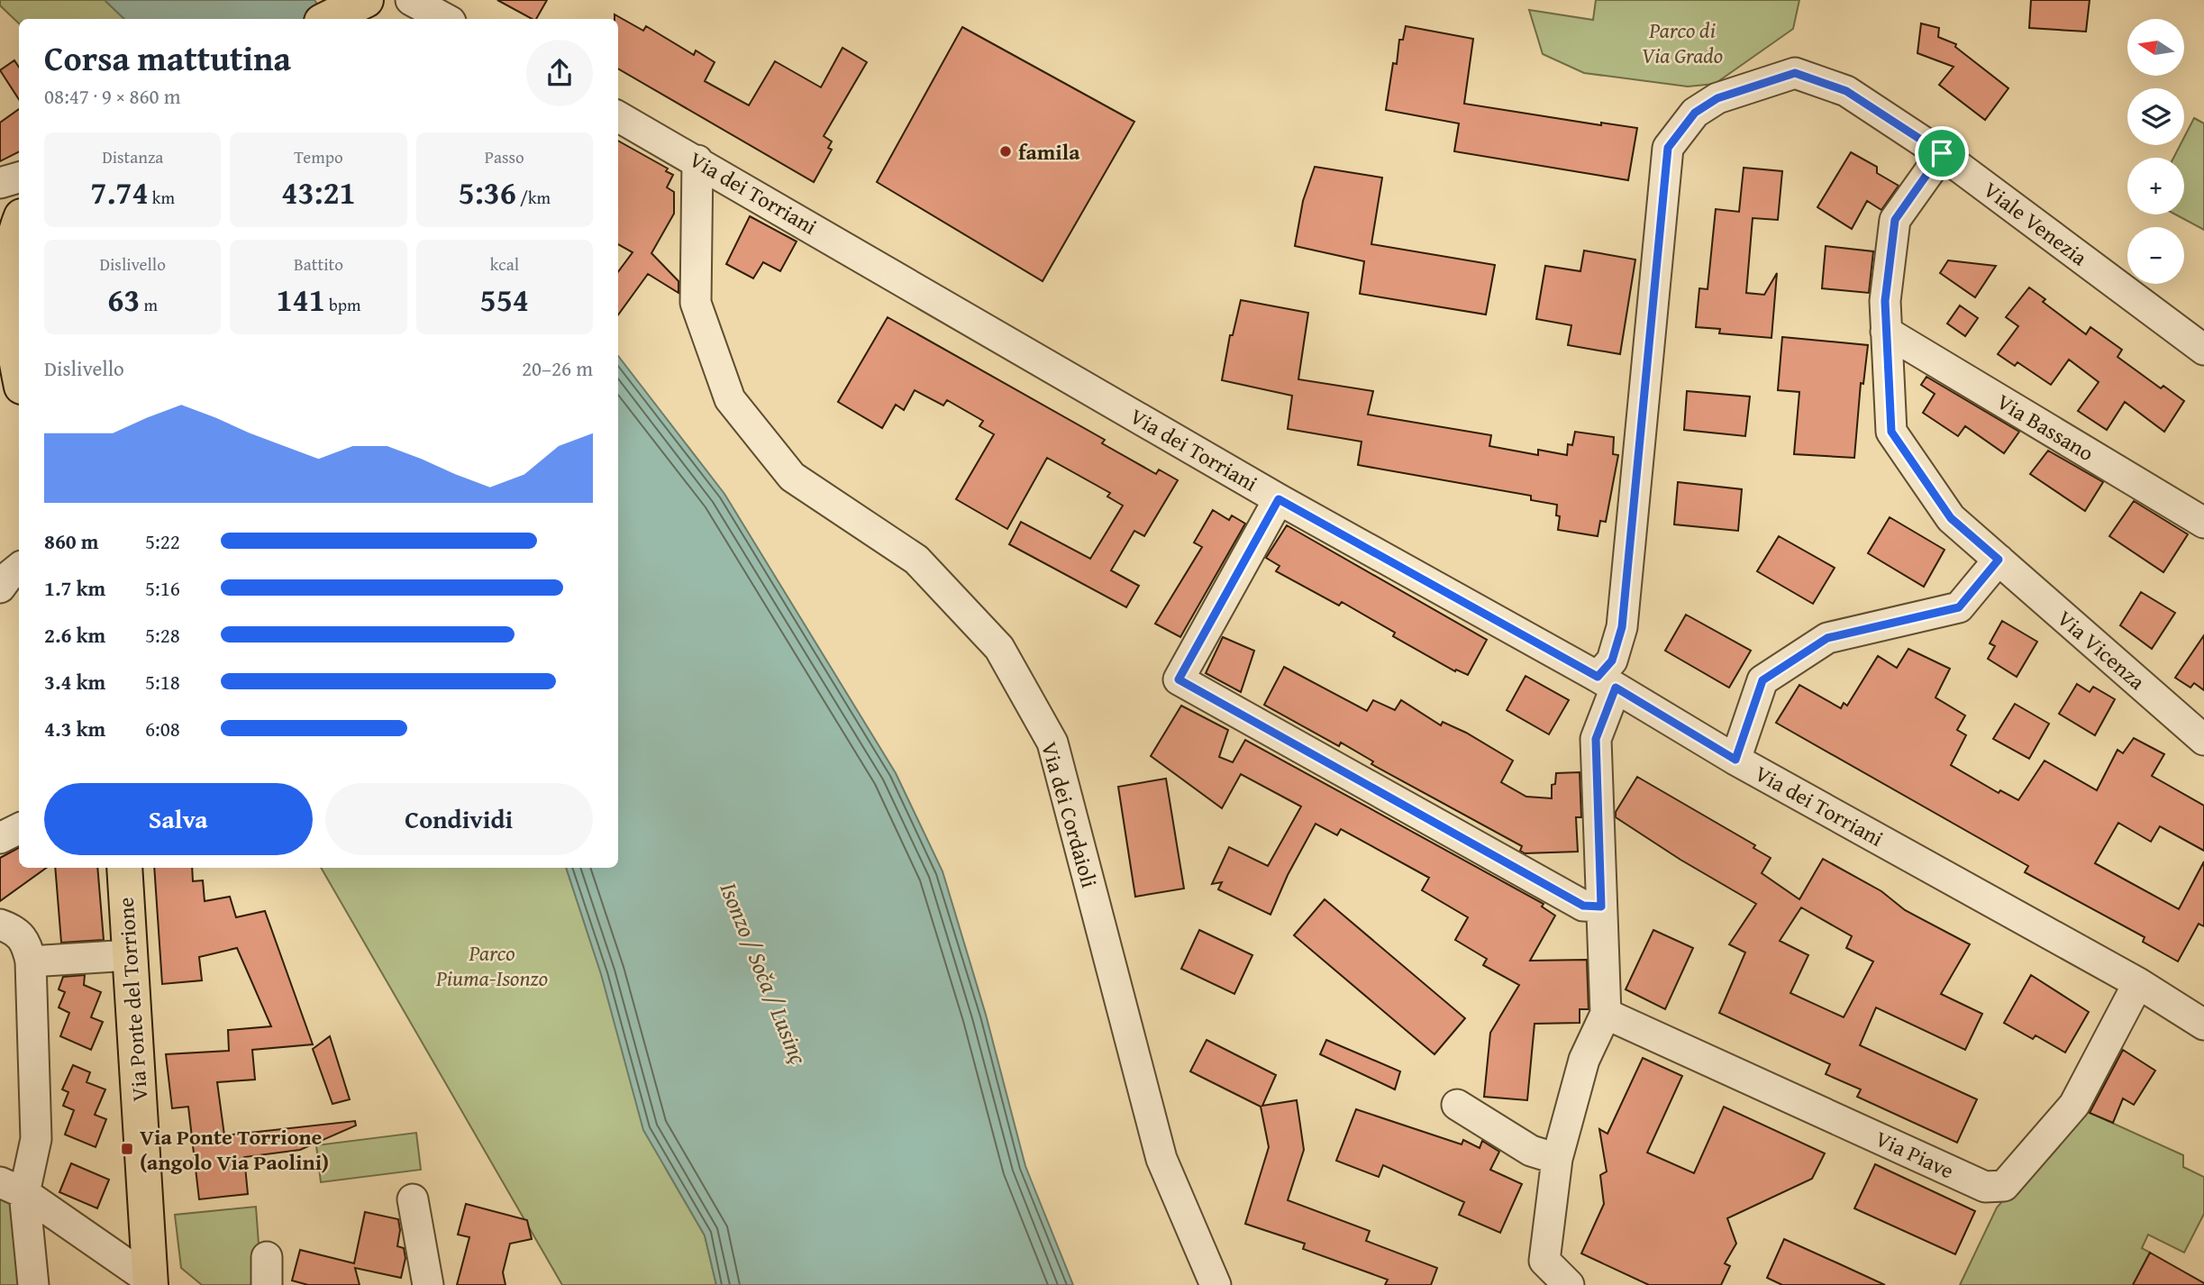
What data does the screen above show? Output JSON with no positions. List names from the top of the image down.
{
  "streets": {
    "main road": ["Via Ponte del Torrione"],
    "street": [
      "Via dei Torriani",
      "Viale Venezia",
      "Via Bassano",
      "Via Vicenza",
      "Via dei Cordaioli",
      "Via Piave"
    ]
  },
  "crossings": [
    ["Via dei Torriani", "Viale Venezia"],
    ["Via dei Torriani", "Via dei Cordaioli"],
    ["Via dei Torriani", "Via Piave"],
    ["Viale Venezia", "Via Vicenza"],
    ["Via Bassano", "Via Vicenza"]
  ],
  "water": ["Isonzo / Soča / Lusinç"],
  "parks": ["Parco di Via Grado", "Parco Piuma-Isonzo"],
  "places": {
    "other": ["famila"],
    "transit": ["Via Ponte Torrione (angolo Via Paolini)"]
  },
  "north": "left",
  "page": {
    "map_buttons": ["+", "−"],
    "heading": ["Corsa mattutina", "08:47 · 9 × 860 m"],
    "stats": [
      ["Distanza", "7.74 km"],
      ["Tempo", "43:21"],
      ["Passo", "5:36 /km"],
      ["Dislivello", "63 m"],
      ["Battito", "141 bpm"],
      ["kcal", "554"]
    ],
    "chart": ["Dislivello", "20–26 m"],
    "list": [
      {
        "name": "860 m",
        "note": "5:22"
      },
      {
        "name": "1.7 km",
        "note": "5:16"
      },
      {
        "name": "2.6 km",
        "note": "5:28"
      },
      {
        "name": "3.4 km",
        "note": "5:18"
      },
      {
        "name": "4.3 km",
        "note": "6:08"
      }
    ],
    "buttons": ["Salva", "Condividi"]
  }
}
